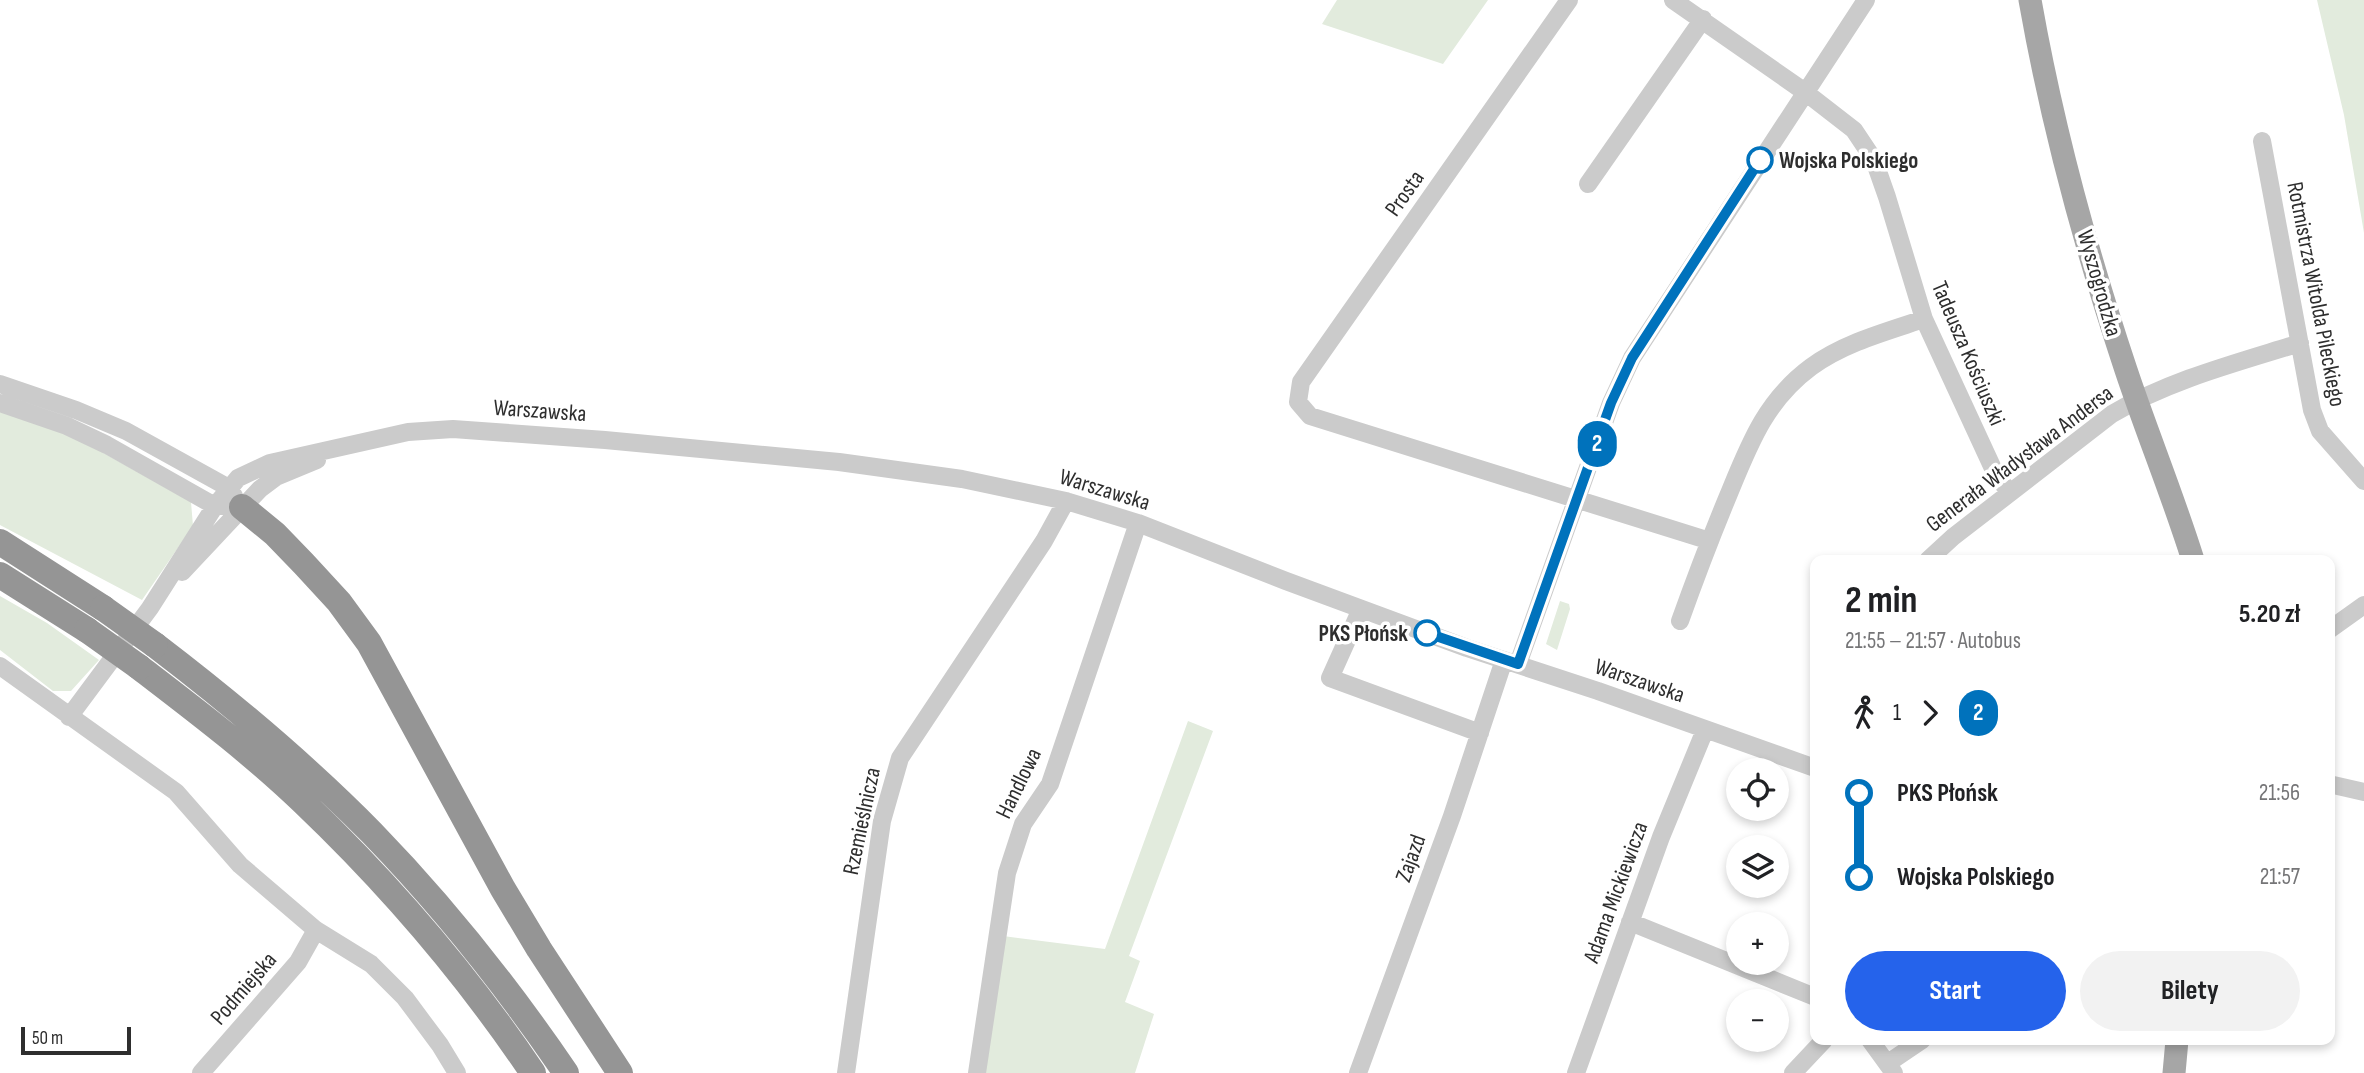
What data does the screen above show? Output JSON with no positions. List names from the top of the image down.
{
  "streets": {
    "main road": ["Wyszogrodzka"],
    "street": [
      "Prosta",
      "Rotmistrza Witolda Pileckiego",
      "Tadeusza Kościuszki",
      "Warszawska",
      "Generała Władysława Andersa",
      "Handlowa",
      "Rzemieślnicza",
      "Zajazd",
      "Adama Mickiewicza",
      "Podmiejska"
    ]
  },
  "crossings": [
    ["Wyszogrodzka", "Generała Władysława Andersa"],
    ["Rotmistrza Witolda Pileckiego", "Generała Władysława Andersa"],
    ["Tadeusza Kościuszki", "Generała Władysława Andersa"],
    ["Warszawska", "Handlowa"],
    ["Warszawska", "Rzemieślnicza"],
    ["Warszawska", "Zajazd"],
    ["Warszawska", "Adama Mickiewicza"]
  ],
  "places": ["Wojska Polskiego", "PKS Płońsk"],
  "lines": ["bus line 2"],
  "scale_bar": "50 m",
  "page": {
    "on_map": "2",
    "heading": ["2 min", "21:55 – 21:57 · Autobus", "5.20 zł"],
    "legs": ["1", "2"],
    "list": [
      {
        "name": "PKS Płońsk",
        "value": "21:56"
      },
      {
        "name": "Wojska Polskiego",
        "value": "21:57"
      }
    ],
    "map_buttons": ["+", "−"],
    "buttons": ["Start", "Bilety"],
    "scale": "50 m"
  }
}
